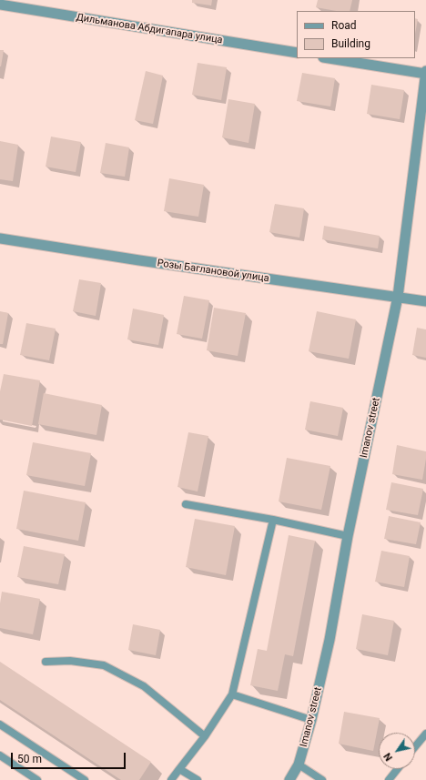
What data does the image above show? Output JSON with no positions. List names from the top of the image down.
{
  "streets": {
    "street": ["Дильманова Абдигапара улица", "Розы Баглановой улица", "Imanov street"]
  },
  "crossings": [
    ["Розы Баглановой улица", "Imanov street"]
  ],
  "legend": ["Road", "Building"],
  "scale_bar": "50 m",
  "north": "bottom left"
}
